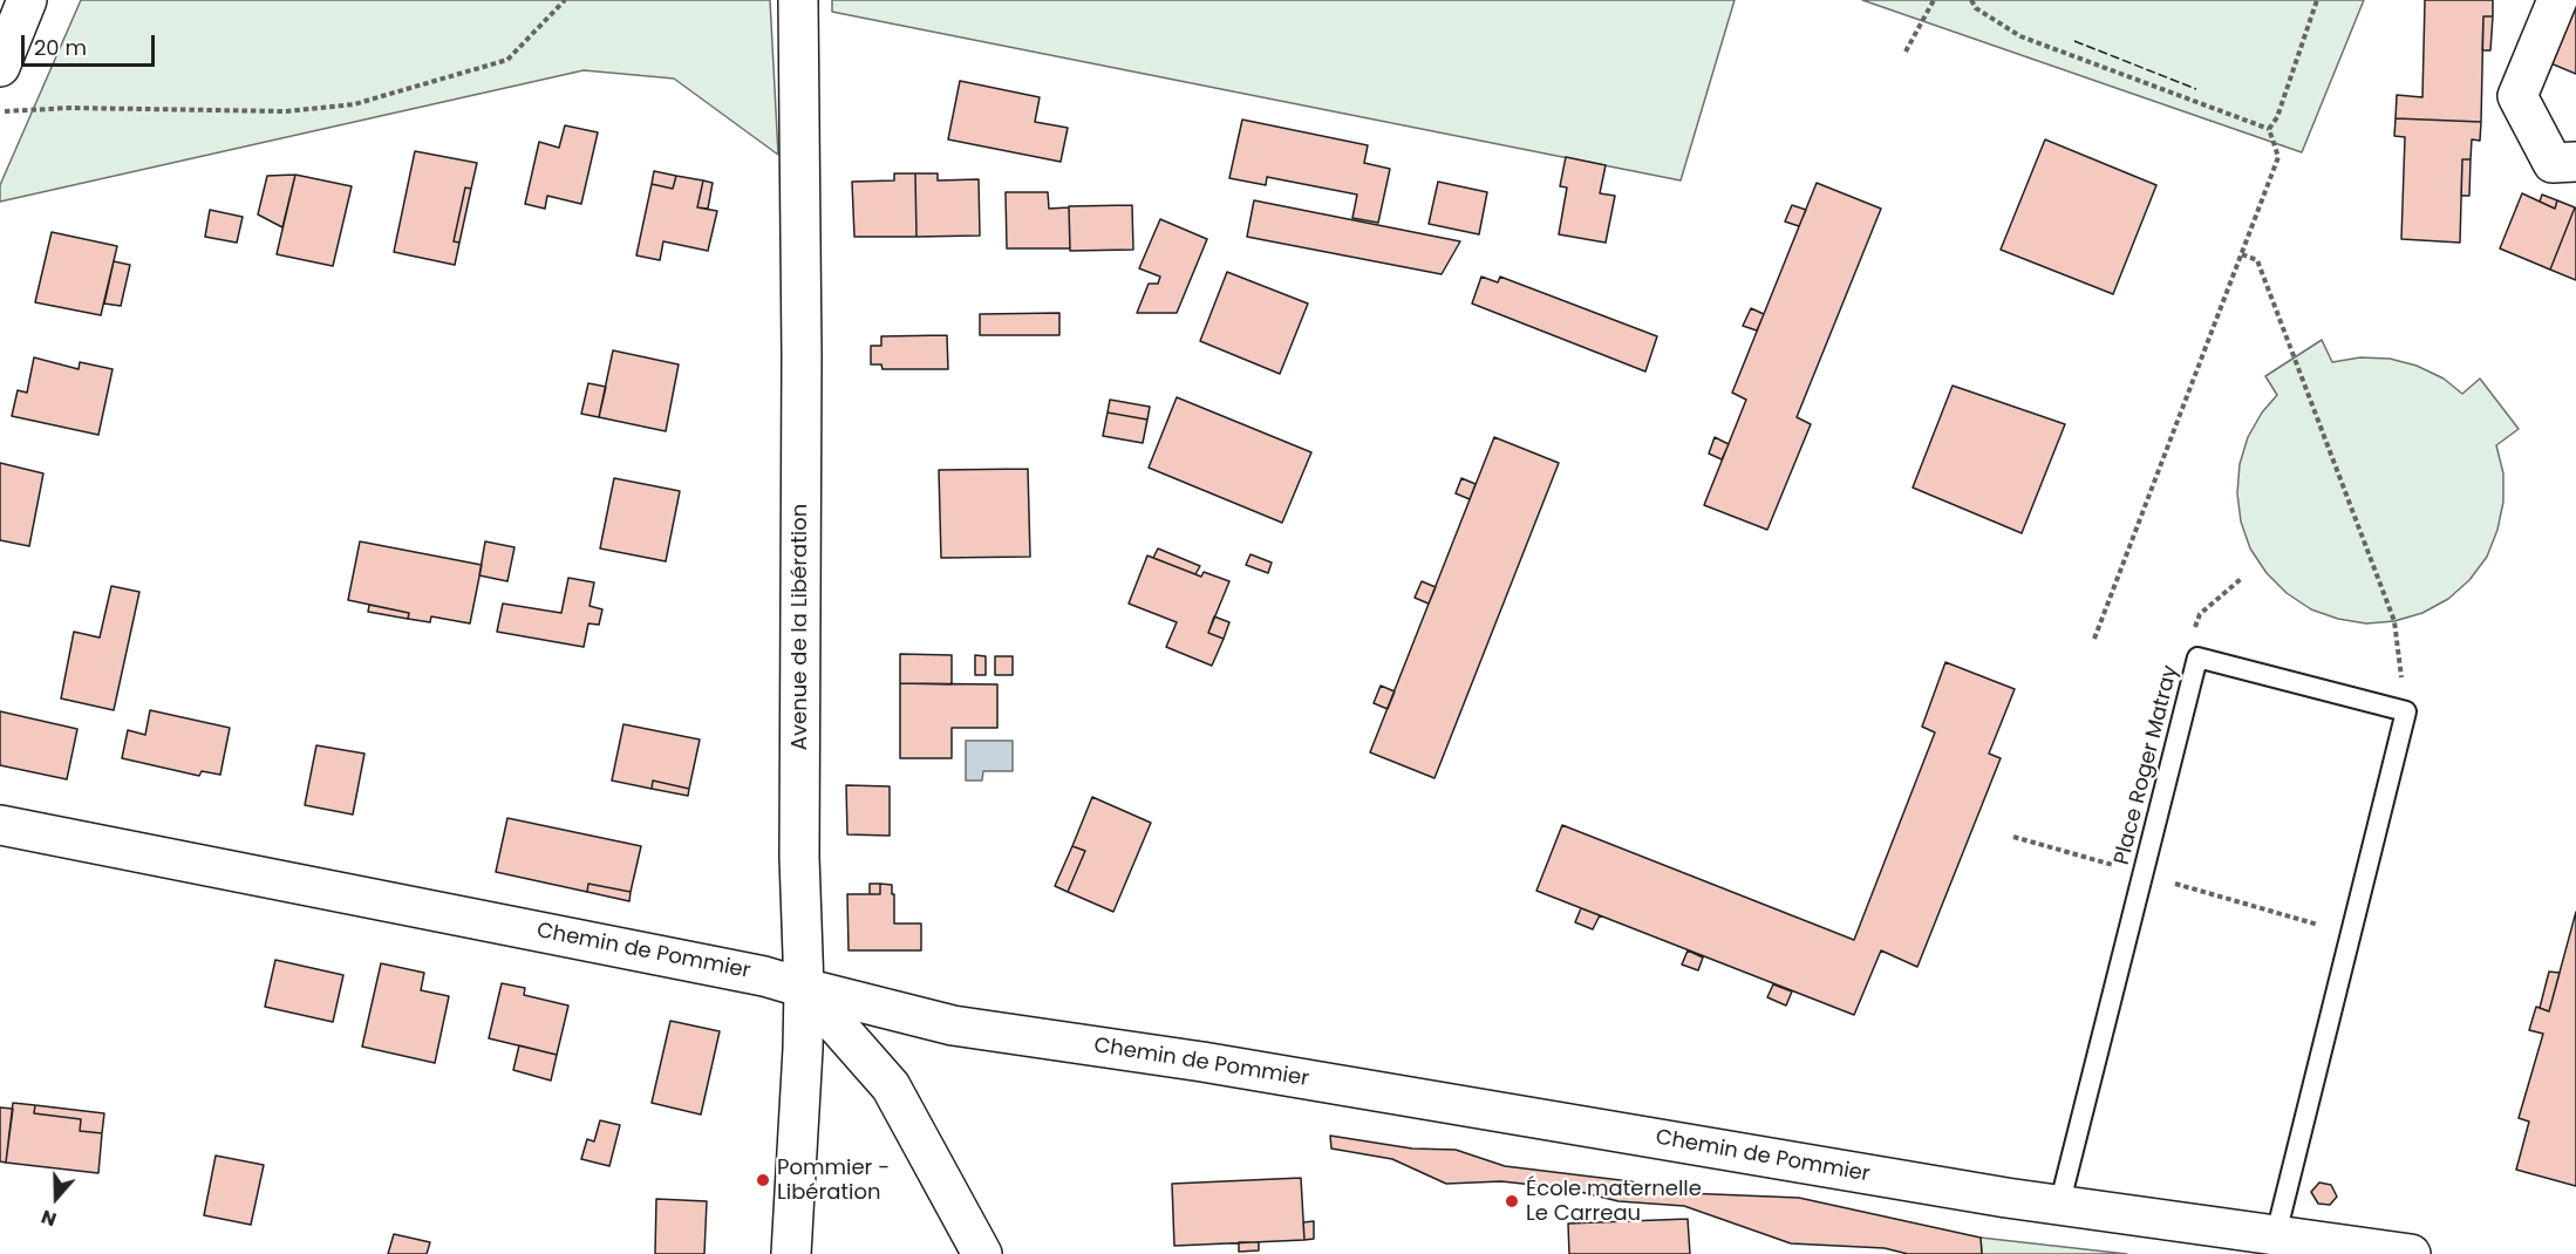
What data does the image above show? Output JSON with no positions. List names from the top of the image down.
{
  "streets": {
    "street": ["Avenue de la Libération", "Chemin de Pommier"],
    "lane": ["Place Roger Matray"]
  },
  "crossings": [
    ["Avenue de la Libération", "Chemin de Pommier"],
    ["Place Roger Matray", "Chemin de Pommier"]
  ],
  "places": ["Pommier - Libération", "École maternelle Le Carreau"],
  "scale_bar": "20 m",
  "north": "bottom"
}
